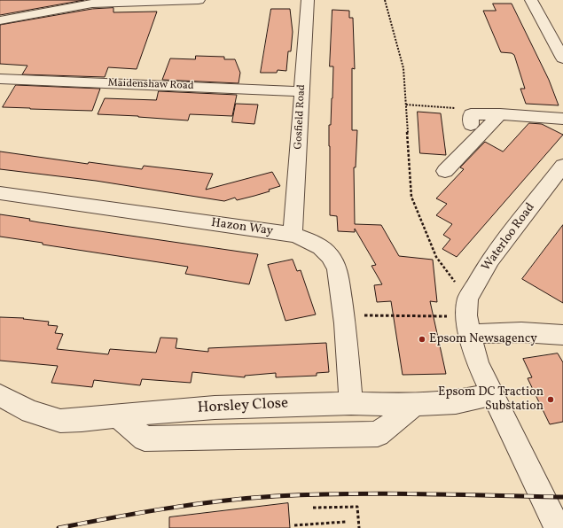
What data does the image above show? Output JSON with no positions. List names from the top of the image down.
{
  "streets": {
    "street": [
      "Maidenshaw Road",
      "Gosfield Road",
      "Hazon Way",
      "Waterloo Road",
      "Horsley Close"
    ]
  },
  "crossings": [
    ["Maidenshaw Road", "Gosfield Road"],
    ["Gosfield Road", "Hazon Way"],
    ["Hazon Way", "Horsley Close"],
    ["Waterloo Road", "Horsley Close"]
  ],
  "places": ["Epsom Newsagency", "Epsom DC Traction Substation"]
}
